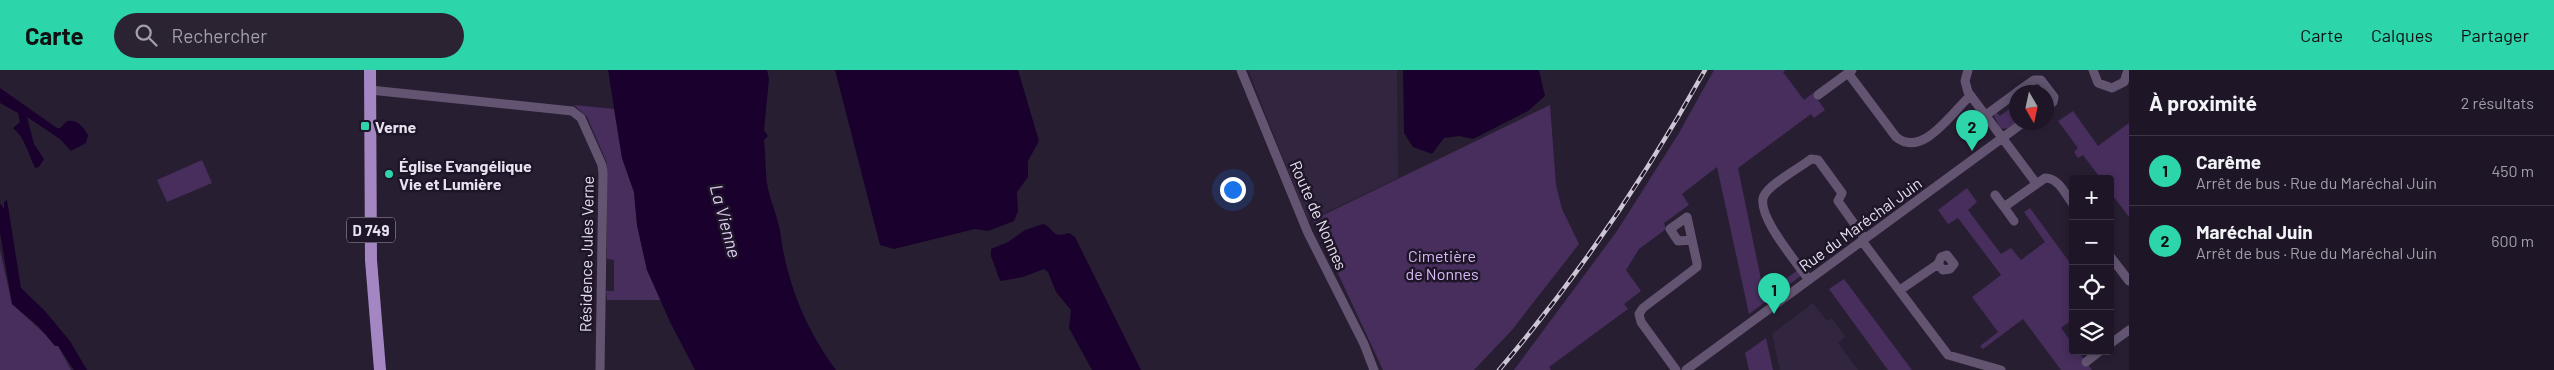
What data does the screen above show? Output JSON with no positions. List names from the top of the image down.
{
  "streets": {
    "main road": ["D 749"],
    "street": ["Route de Nonnes", "Rue du Maréchal Juin", "Résidence Jules Verne"]
  },
  "crossings": [
    ["D 749", "Résidence Jules Verne"]
  ],
  "water": ["La Vienne"],
  "parks": ["Cimetière de Nonnes"],
  "places": {
    "transit": ["Verne"],
    "other": ["Église Evangélique Vie et Lumière"]
  },
  "north": "bottom",
  "page": {
    "header": "Carte",
    "search": "Rechercher",
    "nav": ["Carte", "Calques", "Partager"],
    "heading": ["À proximité", "2 résultats"],
    "pins": ["2", "1"],
    "list": [
      {
        "mark": "1",
        "name": "Carême",
        "note": "Arrêt de bus · Rue du Maréchal Juin",
        "value": "450 m"
      },
      {
        "mark": "2",
        "name": "Maréchal Juin",
        "note": "Arrêt de bus · Rue du Maréchal Juin",
        "value": "600 m"
      }
    ],
    "map_buttons": ["+", "−"]
  }
}
